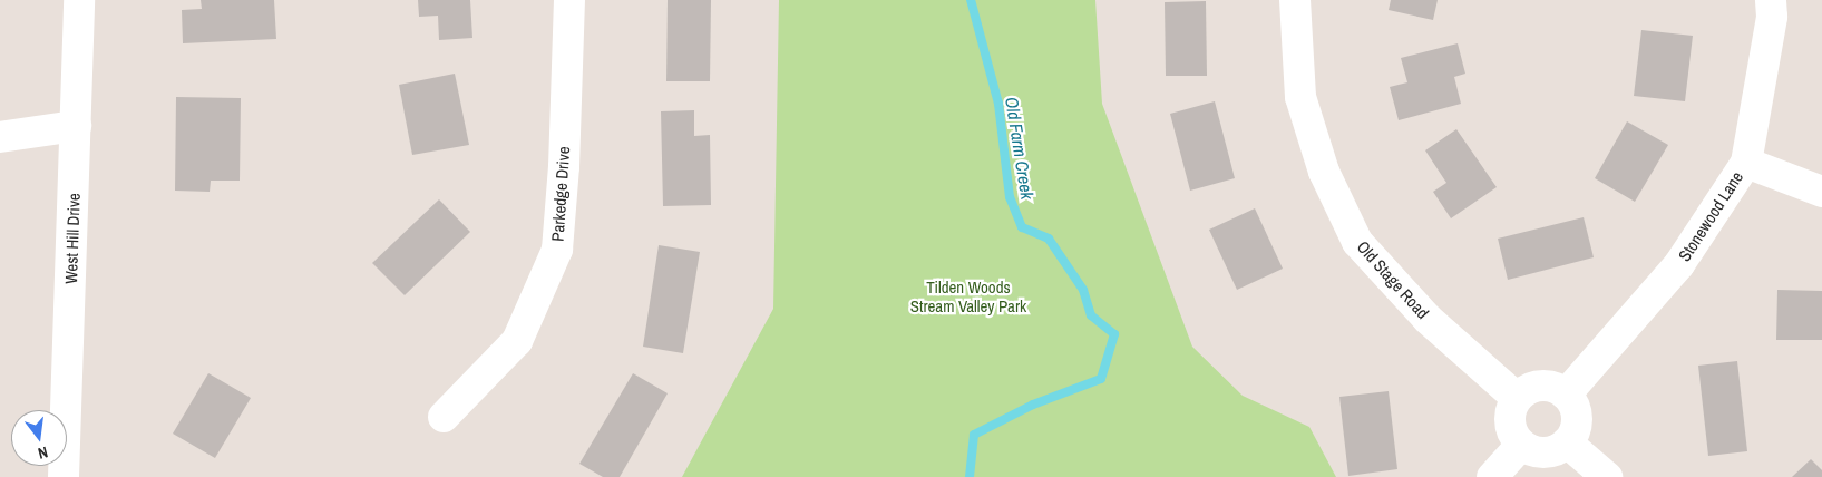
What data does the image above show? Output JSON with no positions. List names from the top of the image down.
{
  "streets": {
    "street": [
      "Parkedge Drive",
      "Stonewood Lane",
      "West Hill Drive",
      "Old Stage Road"
    ]
  },
  "crossings": [
    ["Stonewood Lane", "Old Stage Road"]
  ],
  "water": ["Old Farm Creek"],
  "parks": ["Tilden Woods Stream Valley Park"],
  "north": "bottom"
}
